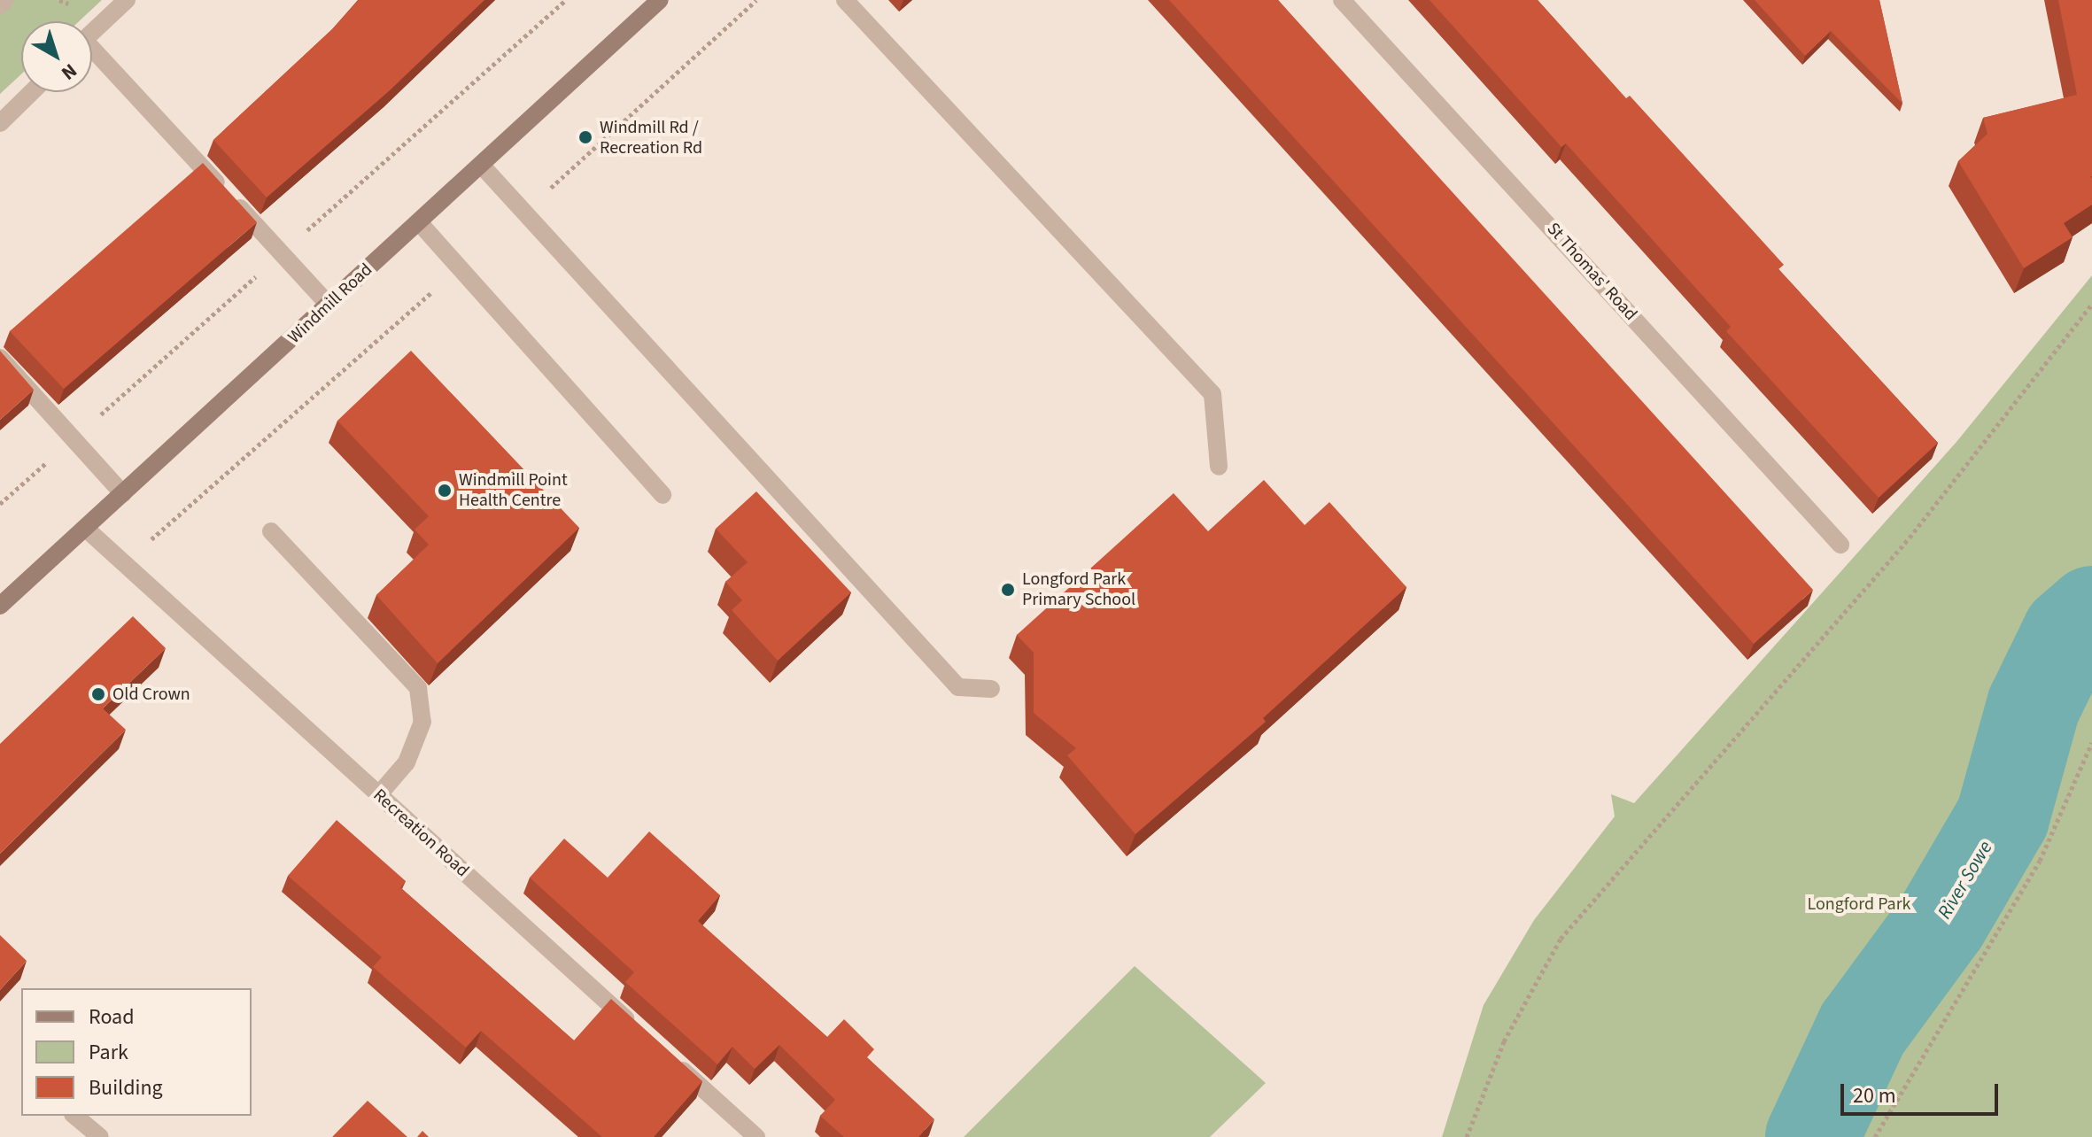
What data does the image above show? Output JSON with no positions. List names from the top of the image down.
{
  "streets": {
    "street": ["St Thomas' Road", "Windmill Road", "Recreation Road"]
  },
  "crossings": [
    ["Windmill Road", "Recreation Road"]
  ],
  "water": ["River Sowe"],
  "parks": ["Longford Park"],
  "places": [
    "Windmill Rd / Recreation Rd",
    "Windmill Point Health Centre",
    "Longford Park Primary School",
    "Old Crown"
  ],
  "legend": ["Road", "Park", "Building"],
  "scale_bar": "20 m",
  "north": "bottom right"
}
